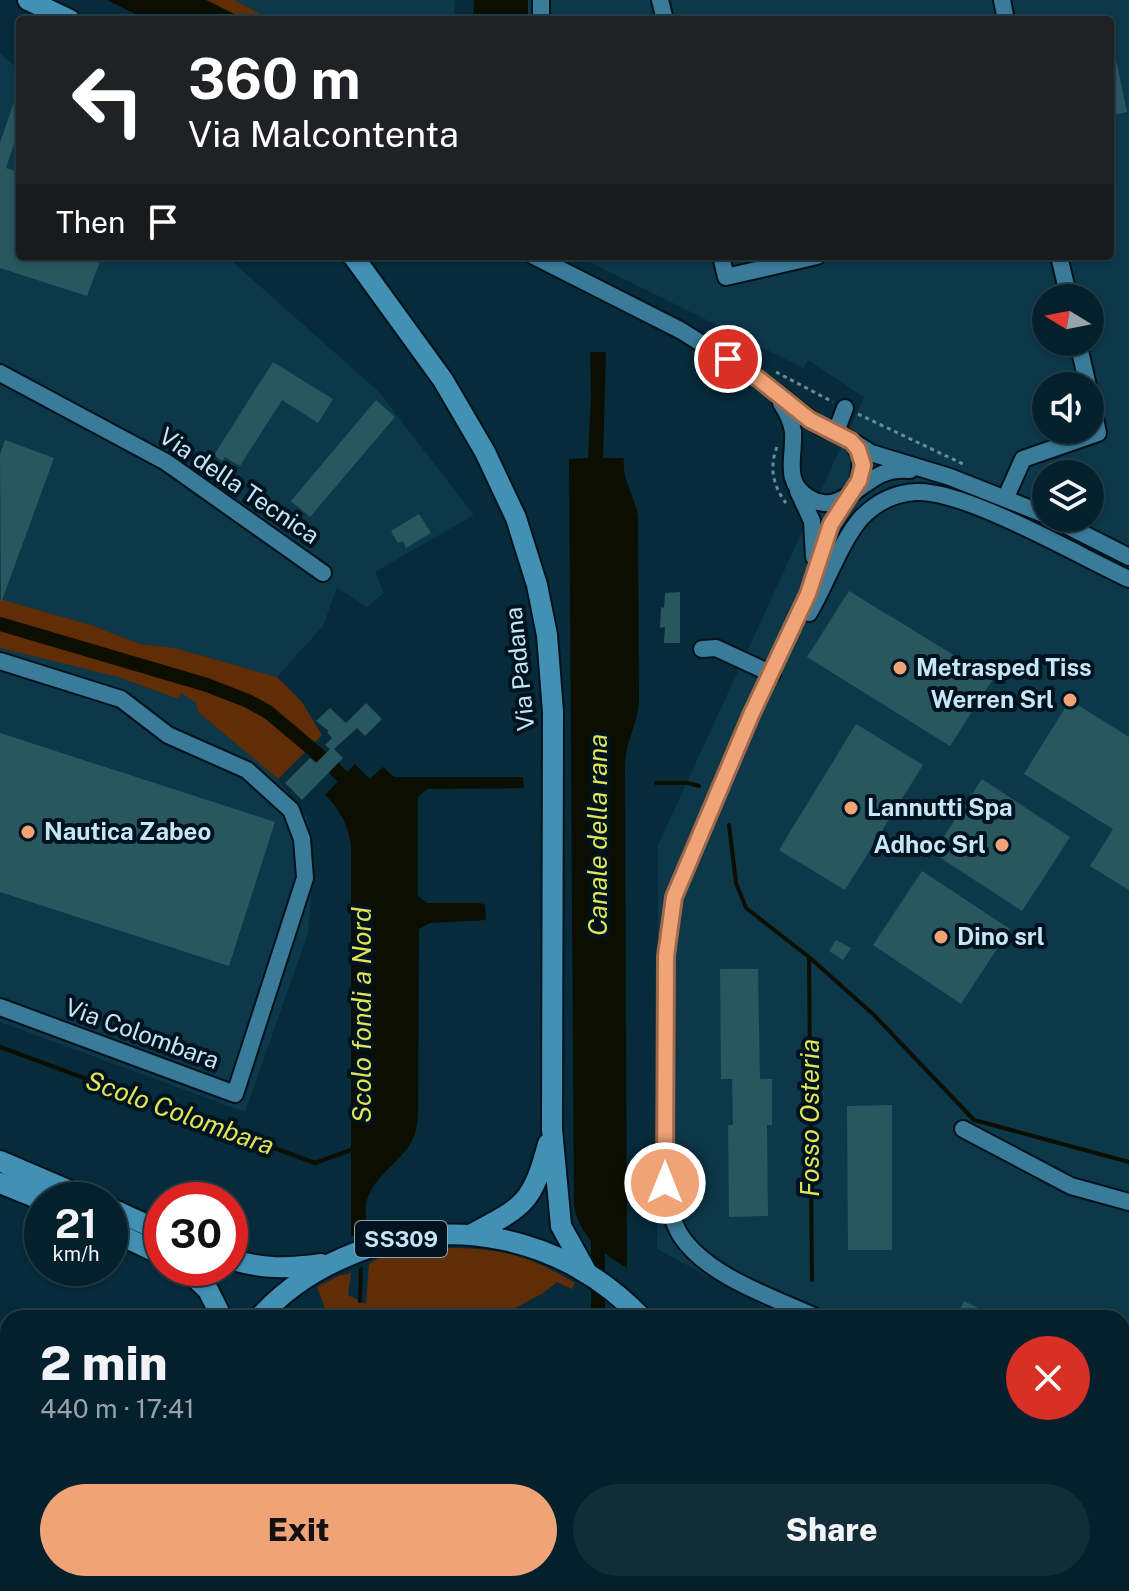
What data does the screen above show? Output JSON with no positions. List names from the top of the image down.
{
  "streets": {
    "main road": ["Via Padana", "SS309"],
    "street": ["Via della Tecnica", "Via Colombara"]
  },
  "crossings": [
    ["Via Padana", "SS309"]
  ],
  "water": [
    "Canale della rana",
    "Scolo fondi a Nord",
    "Scolo Colombara",
    "Fosso Osteria"
  ],
  "places": [
    "Metrasped Tiss",
    "Werren Srl",
    "Lannutti Spa",
    "Nautica Zabeo",
    "Adhoc Srl",
    "Dino srl"
  ],
  "north": "left",
  "page": {
    "turn": ["360 m", "Via Malcontenta"],
    "then": "Then",
    "speed": "21 km/h",
    "limit": "30",
    "heading": ["2 min", "440 m · 17:41"],
    "buttons": ["Exit", "Share"]
  }
}
